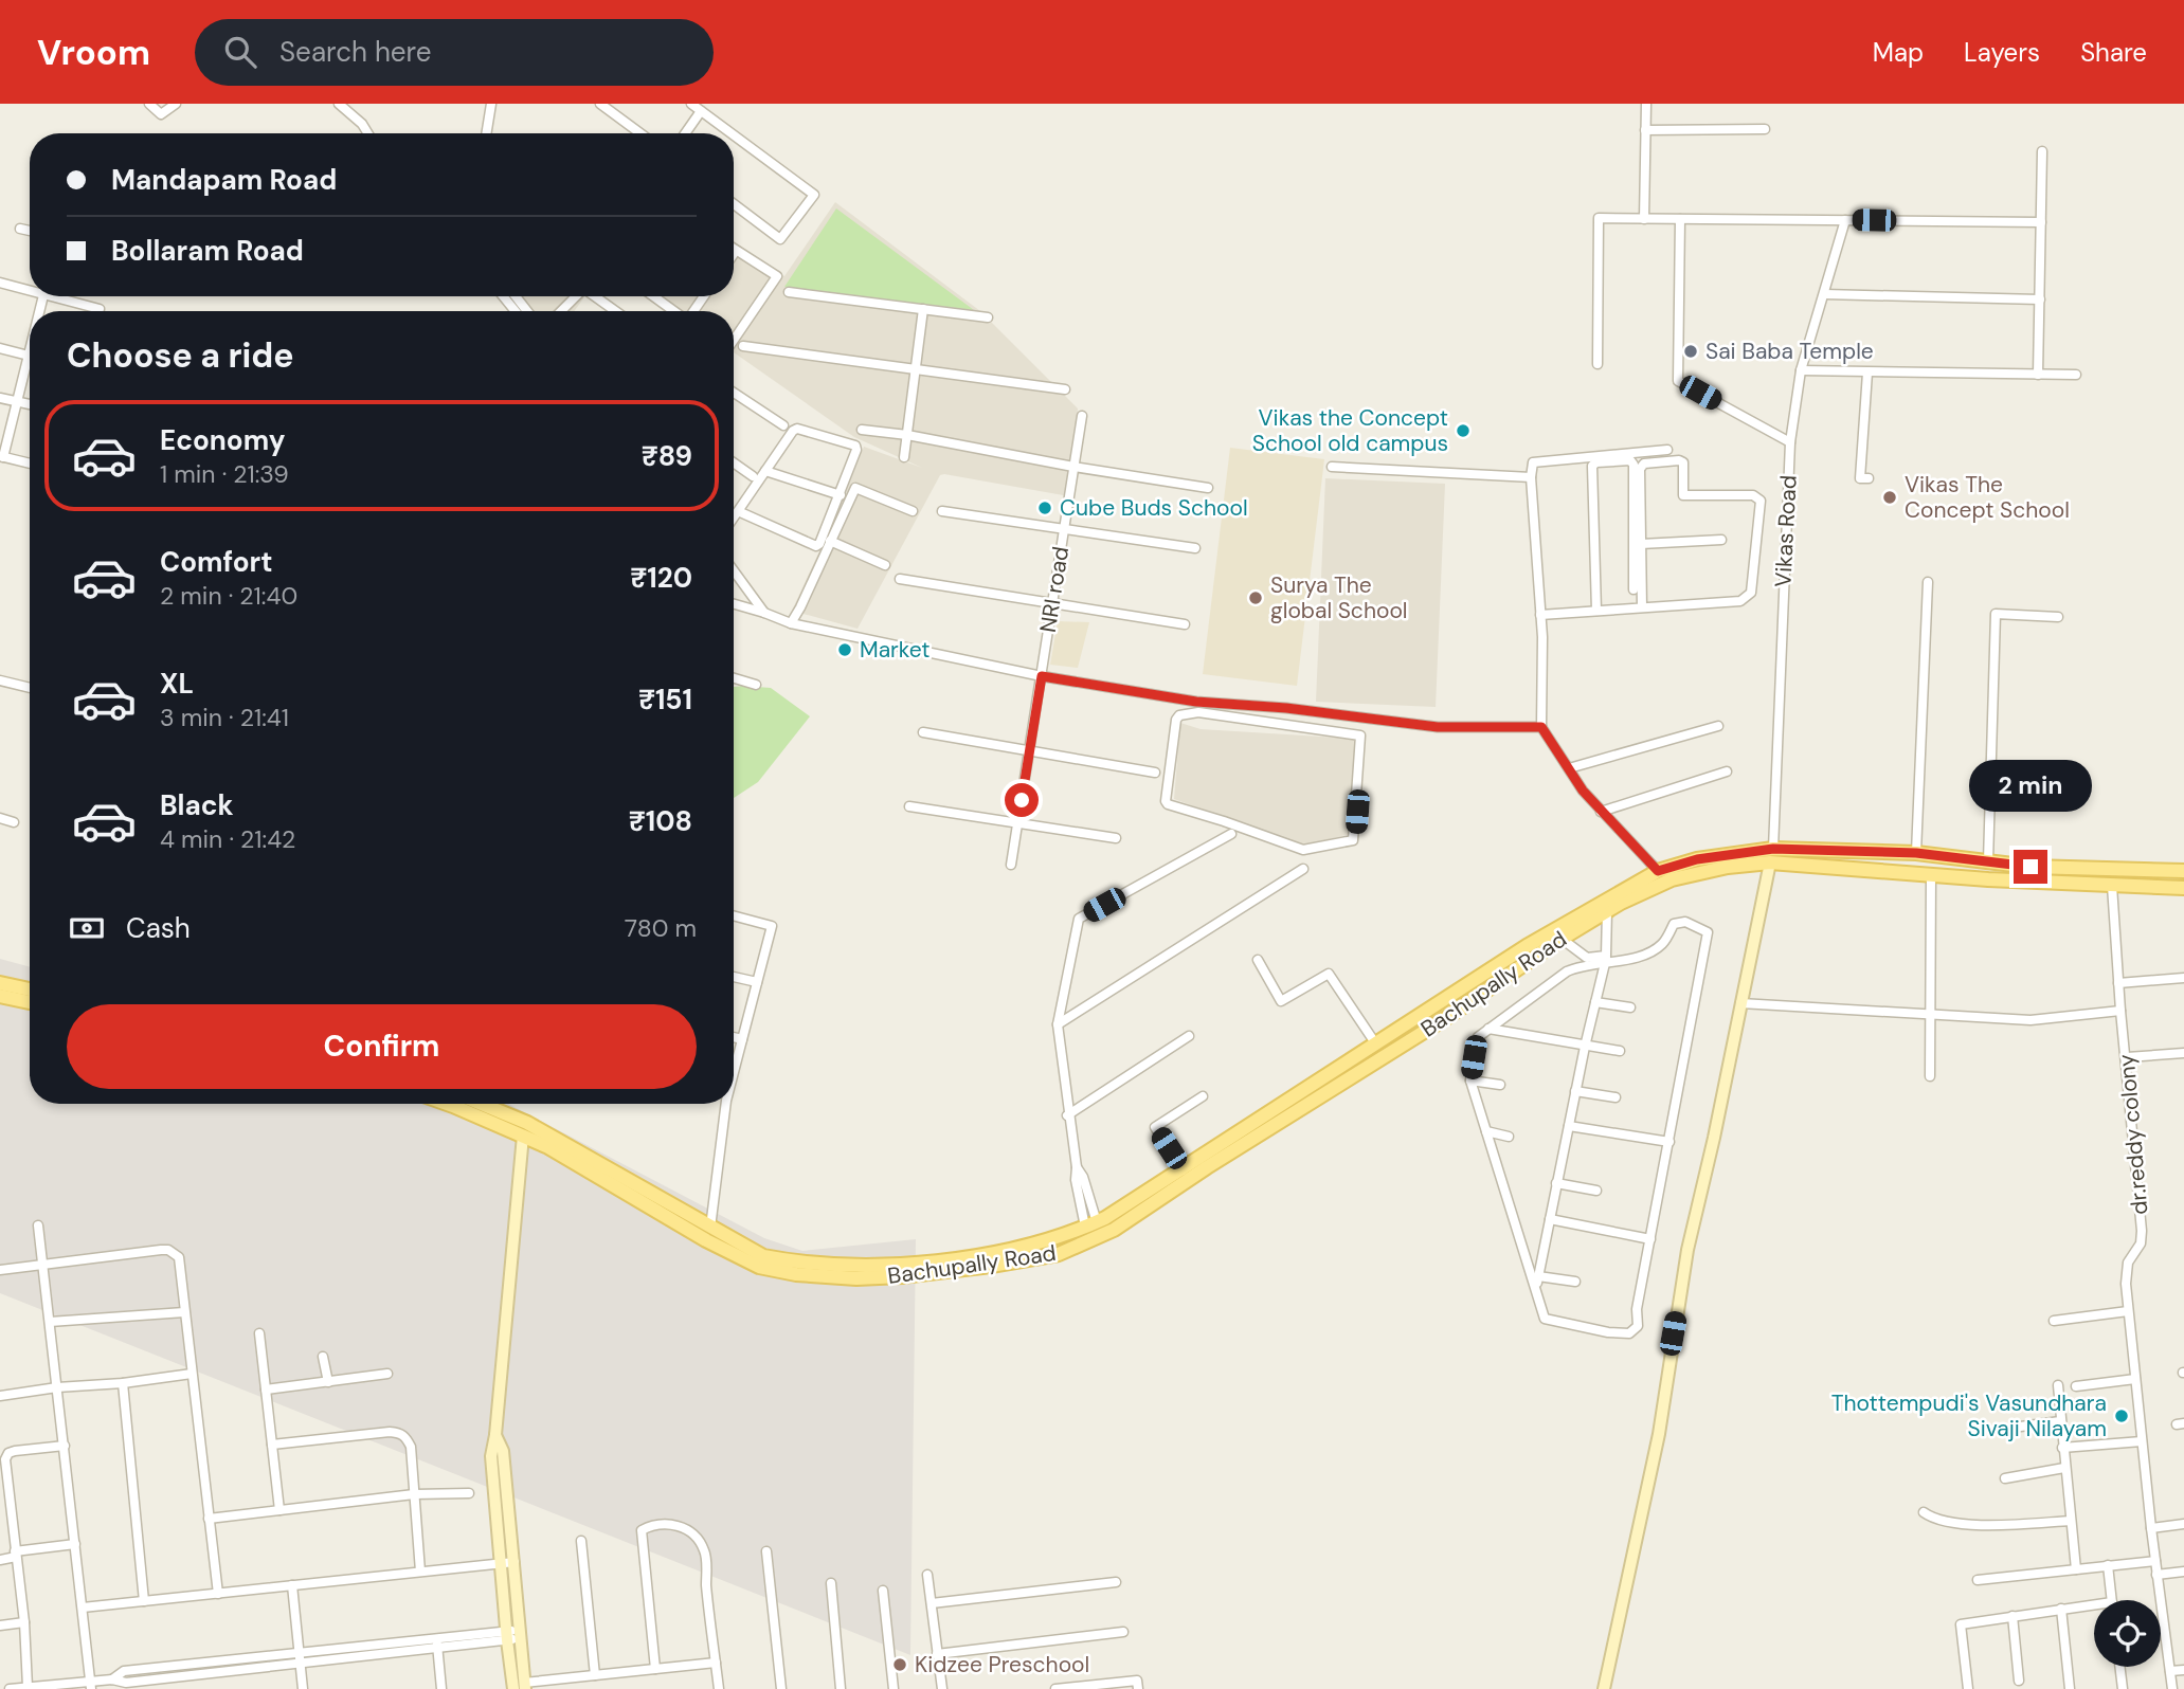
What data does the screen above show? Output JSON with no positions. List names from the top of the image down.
{
  "streets": {
    "main road": ["Bachupally Road"],
    "street": ["Vikas Road", "NRI road", "dr.reddy colony"]
  },
  "crossings": [
    ["Vikas Road", "Bachupally Road"]
  ],
  "places": [
    "Sai Baba Temple",
    "Vikas the Concept School old campus",
    "Vikas The Concept School",
    "Cube Buds School",
    "Surya The global School",
    "Market",
    "Thottempudi's Vasundhara Sivaji Nilayam",
    "Kidzee Preschool"
  ],
  "page": {
    "header": "Vroom",
    "search": "Search here",
    "nav": ["Map", "Layers", "Share"],
    "banner": ["Mandapam Road", "Bollaram Road"],
    "heading": "Choose a ride",
    "list": [
      {
        "name": "Economy",
        "note": "1 min · 21:39",
        "value": "₹89"
      },
      {
        "name": "Comfort",
        "note": "2 min · 21:40",
        "value": "₹120"
      },
      {
        "name": "XL",
        "note": "3 min · 21:41",
        "value": "₹151"
      },
      {
        "name": "Black",
        "note": "4 min · 21:42",
        "value": "₹108"
      }
    ],
    "bubble": "2 min",
    "pay": ["Cash", "780 m"],
    "buttons": "Confirm"
  }
}
